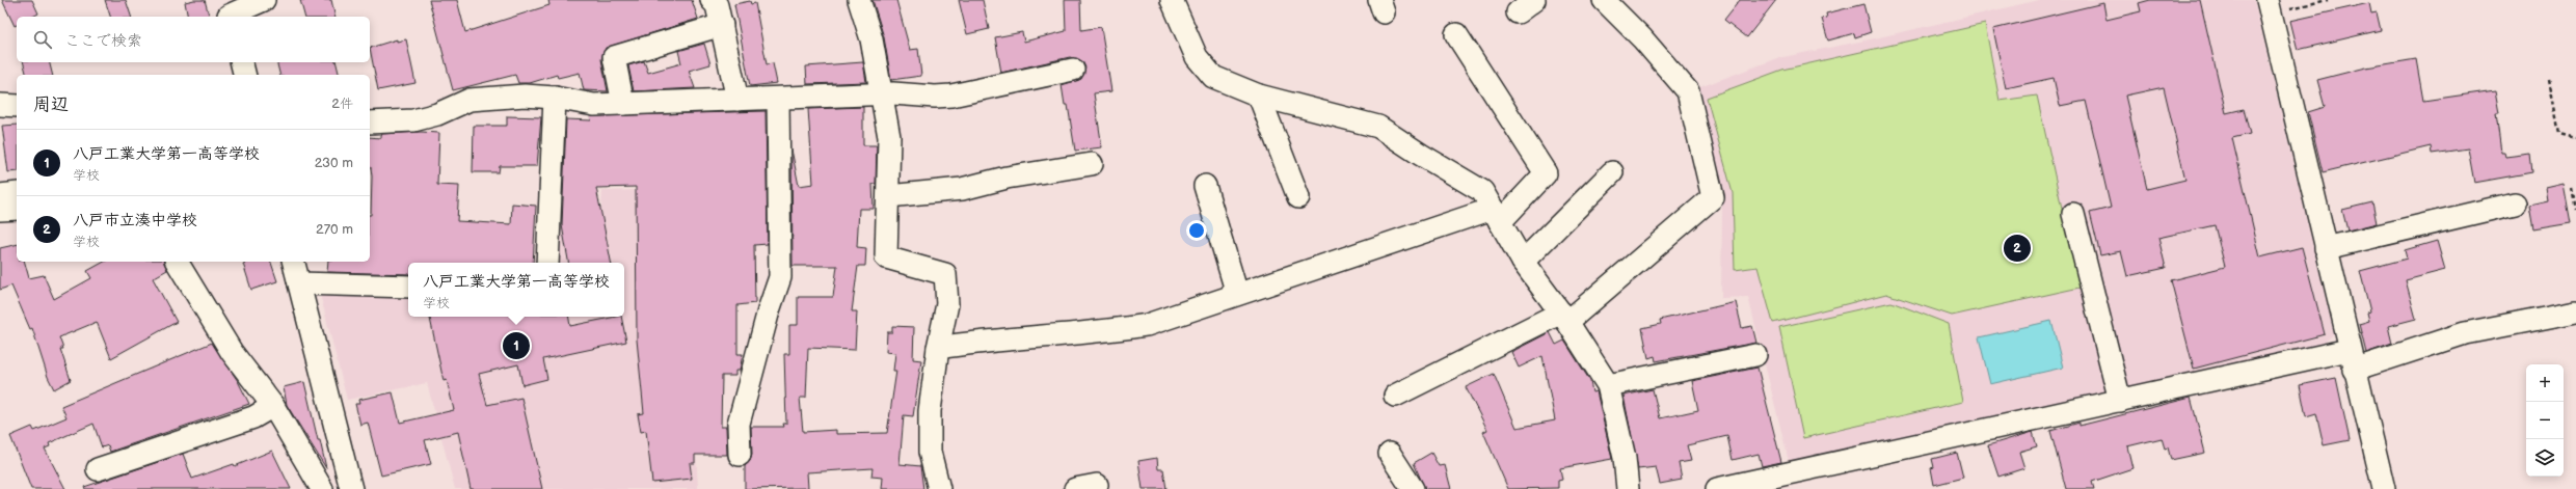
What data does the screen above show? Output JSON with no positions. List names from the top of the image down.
{
  "page": {
    "search": "ここで検索",
    "heading": ["周辺", "2件"],
    "list": [
      {
        "mark": "1",
        "name": "八戸工業大学第一高等学校",
        "note": "学校",
        "value": "230 m"
      },
      {
        "mark": "2",
        "name": "八戸市立湊中学校",
        "note": "学校",
        "value": "270 m"
      }
    ],
    "pins": ["2", "1"],
    "popup": ["八戸工業大学第一高等学校", "学校"],
    "map_buttons": ["+", "−"]
  }
}
